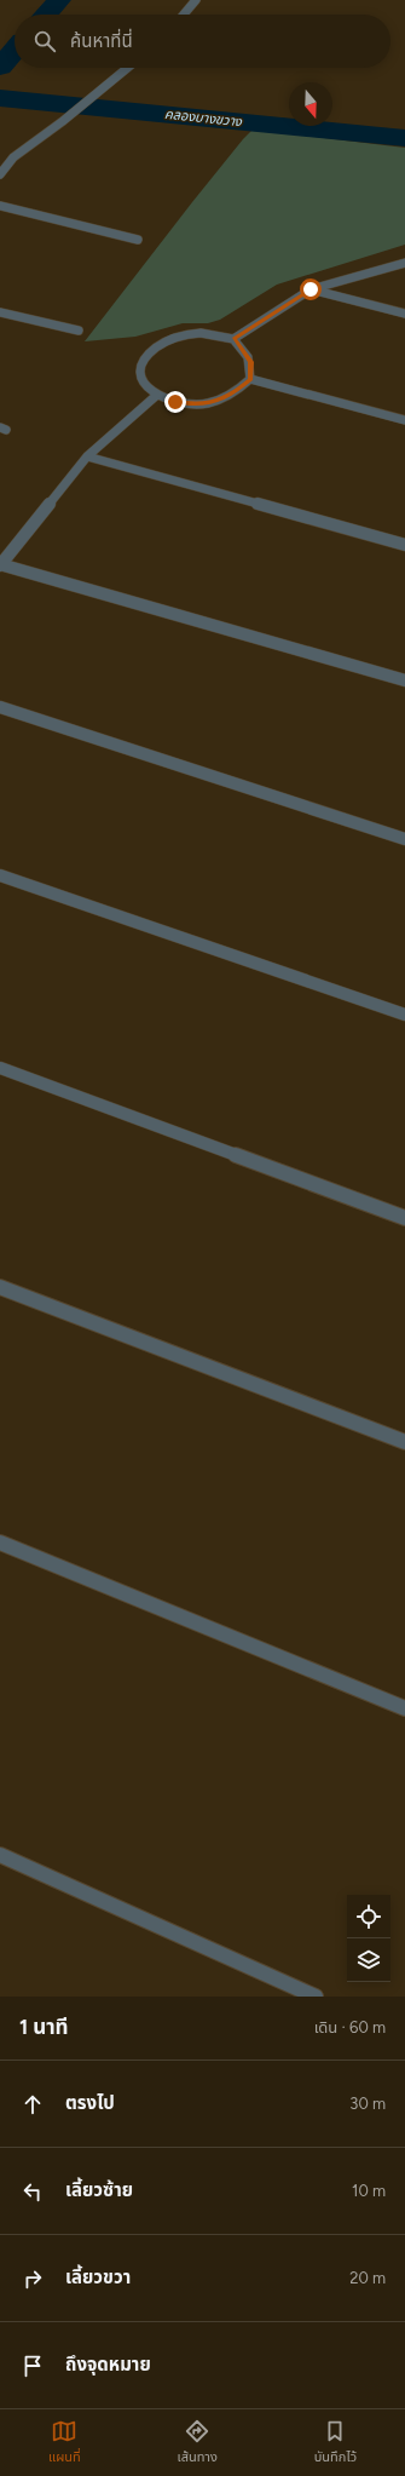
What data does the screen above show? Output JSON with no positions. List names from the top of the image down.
{
  "water": ["คลองบางขวาง"],
  "north": "bottom",
  "page": {
    "search": "ค้นหาที่นี่",
    "heading": ["1 นาที", "เดิน · 60 m"],
    "list": [
      ["ตรงไป", "30 m"],
      ["เลี้ยวซ้าย", "10 m"],
      ["เลี้ยวขวา", "20 m"],
      "ถึงจุดหมาย"
    ],
    "nav": ["แผนที่", "เส้นทาง", "บันทึกไว้"]
  }
}
